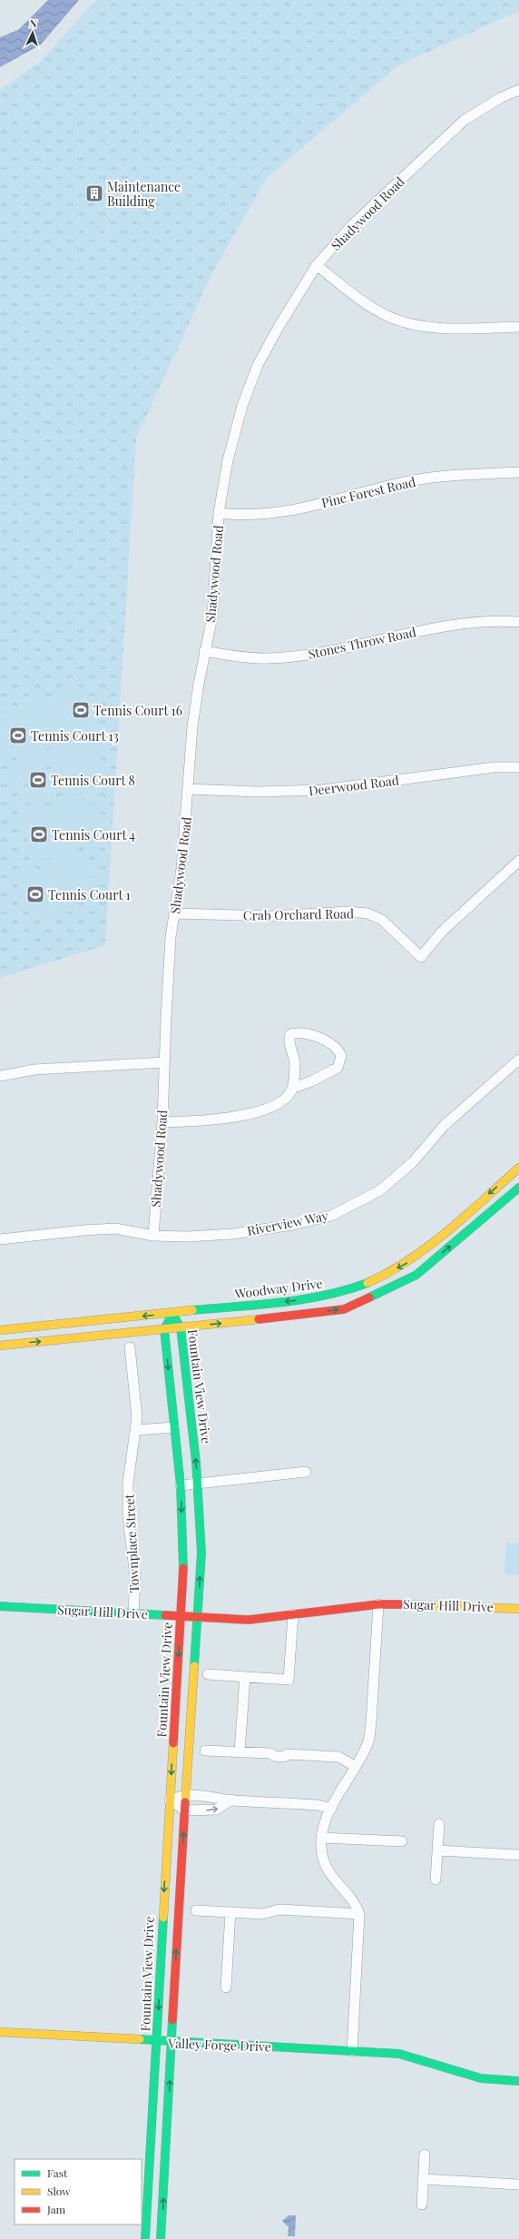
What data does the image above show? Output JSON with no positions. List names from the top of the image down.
{
  "streets": {
    "main road": [
      "Woodway Drive",
      "Fountain View Drive",
      "Sugar Hill Drive",
      "Valley Forge Drive"
    ],
    "street": [
      "Shadywood Road",
      "Pine Forest Road",
      "Stones Throw Road",
      "Deerwood Road",
      "Crab Orchard Road",
      "Riverview Way",
      "Townplace Street"
    ]
  },
  "crossings": [
    ["Shadywood Road", "Pine Forest Road"],
    ["Shadywood Road", "Stones Throw Road"],
    ["Shadywood Road", "Deerwood Road"],
    ["Shadywood Road", "Crab Orchard Road"],
    ["Shadywood Road", "Riverview Way"],
    ["Woodway Drive", "Fountain View Drive"],
    ["Fountain View Drive", "Sugar Hill Drive"],
    ["Fountain View Drive", "Valley Forge Drive"],
    ["Townplace Street", "Sugar Hill Drive"]
  ],
  "places": {
    "building": ["Maintenance Building"],
    "sports": [
      "Tennis Court 16",
      "Tennis Court 13",
      "Tennis Court 8",
      "Tennis Court 4",
      "Tennis Court 1"
    ]
  },
  "legend": ["Fast", "Slow", "Jam"],
  "north": "top"
}
